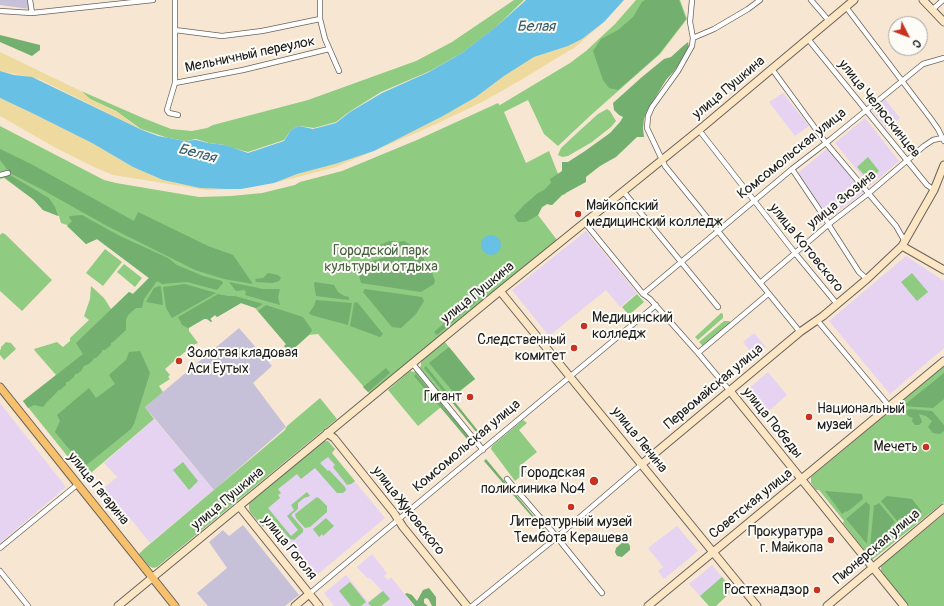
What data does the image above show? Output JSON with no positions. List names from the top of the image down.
{
  "streets": {
    "main road": ["улица Гагарина"],
    "street": [
      "Мельничный переулок",
      "улица Пушкина",
      "улица Челюскинцев",
      "Комсомольская улица",
      "улица Зюзина",
      "улица Котовского",
      "Первомайская улица",
      "улица Победы",
      "улица Ленина",
      "Советская улица",
      "улица Жуковского",
      "Пионерская улица",
      "улица Гоголя"
    ]
  },
  "crossings": [
    ["улица Пушкина", "улица Челюскинцев"],
    ["улица Пушкина", "улица Котовского"],
    ["улица Пушкина", "улица Победы"],
    ["улица Пушкина", "улица Ленина"],
    ["улица Пушкина", "улица Гагарина"],
    ["улица Пушкина", "улица Жуковского"],
    ["улица Пушкина", "улица Гоголя"],
    ["улица Челюскинцев", "Комсомольская улица"],
    ["улица Челюскинцев", "улица Зюзина"],
    ["улица Челюскинцев", "Первомайская улица"],
    ["Комсомольская улица", "улица Котовского"],
    ["Комсомольская улица", "улица Победы"],
    ["Комсомольская улица", "улица Ленина"],
    ["Комсомольская улица", "улица Жуковского"],
    ["Комсомольская улица", "улица Гоголя"],
    ["улица Зюзина", "улица Котовского"],
    ["улица Котовского", "Первомайская улица"],
    ["Первомайская улица", "улица Победы"],
    ["Первомайская улица", "улица Ленина"],
    ["улица Победы", "Советская улица"],
    ["улица Победы", "Пионерская улица"],
    ["улица Ленина", "Советская улица"]
  ],
  "water": ["Белая"],
  "parks": ["Городской парк культуры и отдыха"],
  "places": [
    "Майкопский медицинский колледж",
    "Медицинский колледж",
    "Следственный комитет",
    "Золотая кладовая Аси Еутых",
    "Гигант",
    "Национальный музей",
    "Мечеть",
    "Городская поликлиника №4",
    "Литературный музей Тембота Керашева",
    "Прокуратура г. Майкопа",
    "Ростехнадзор"
  ],
  "north": "bottom right"
}
